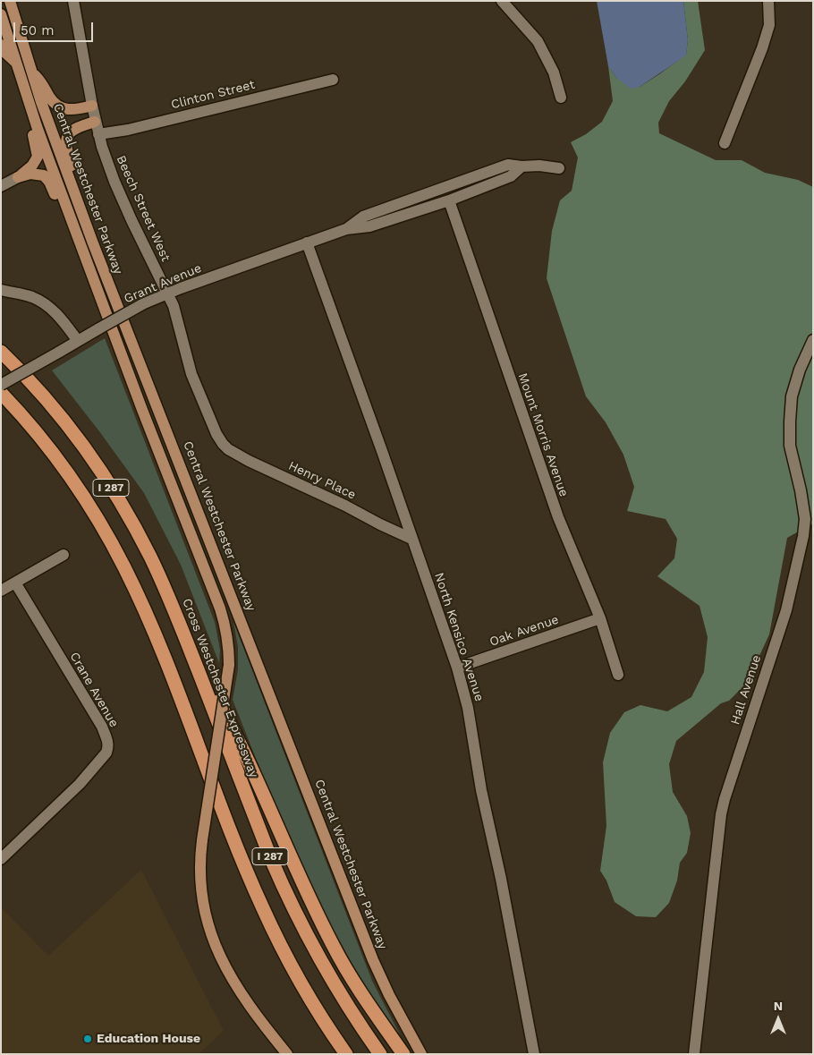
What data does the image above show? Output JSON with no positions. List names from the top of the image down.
{
  "streets": {
    "highway": ["I 287", "Cross Westchester Expressway"],
    "main road": ["Central Westchester Parkway"],
    "street": [
      "Clinton Street",
      "Beech Street West",
      "Grant Avenue",
      "Mount Morris Avenue",
      "Henry Place",
      "Oak Avenue",
      "North Kensico Avenue",
      "Crane Avenue",
      "Hall Avenue"
    ]
  },
  "crossings": [
    ["Clinton Street", "Beech Street West"],
    ["Beech Street West", "Grant Avenue"],
    ["Beech Street West", "Henry Place"],
    ["Grant Avenue", "Mount Morris Avenue"],
    ["Grant Avenue", "North Kensico Avenue"],
    ["Mount Morris Avenue", "Oak Avenue"],
    ["Henry Place", "North Kensico Avenue"],
    ["Oak Avenue", "North Kensico Avenue"]
  ],
  "places": ["Education House"],
  "scale_bar": "50 m",
  "north": "top"
}
